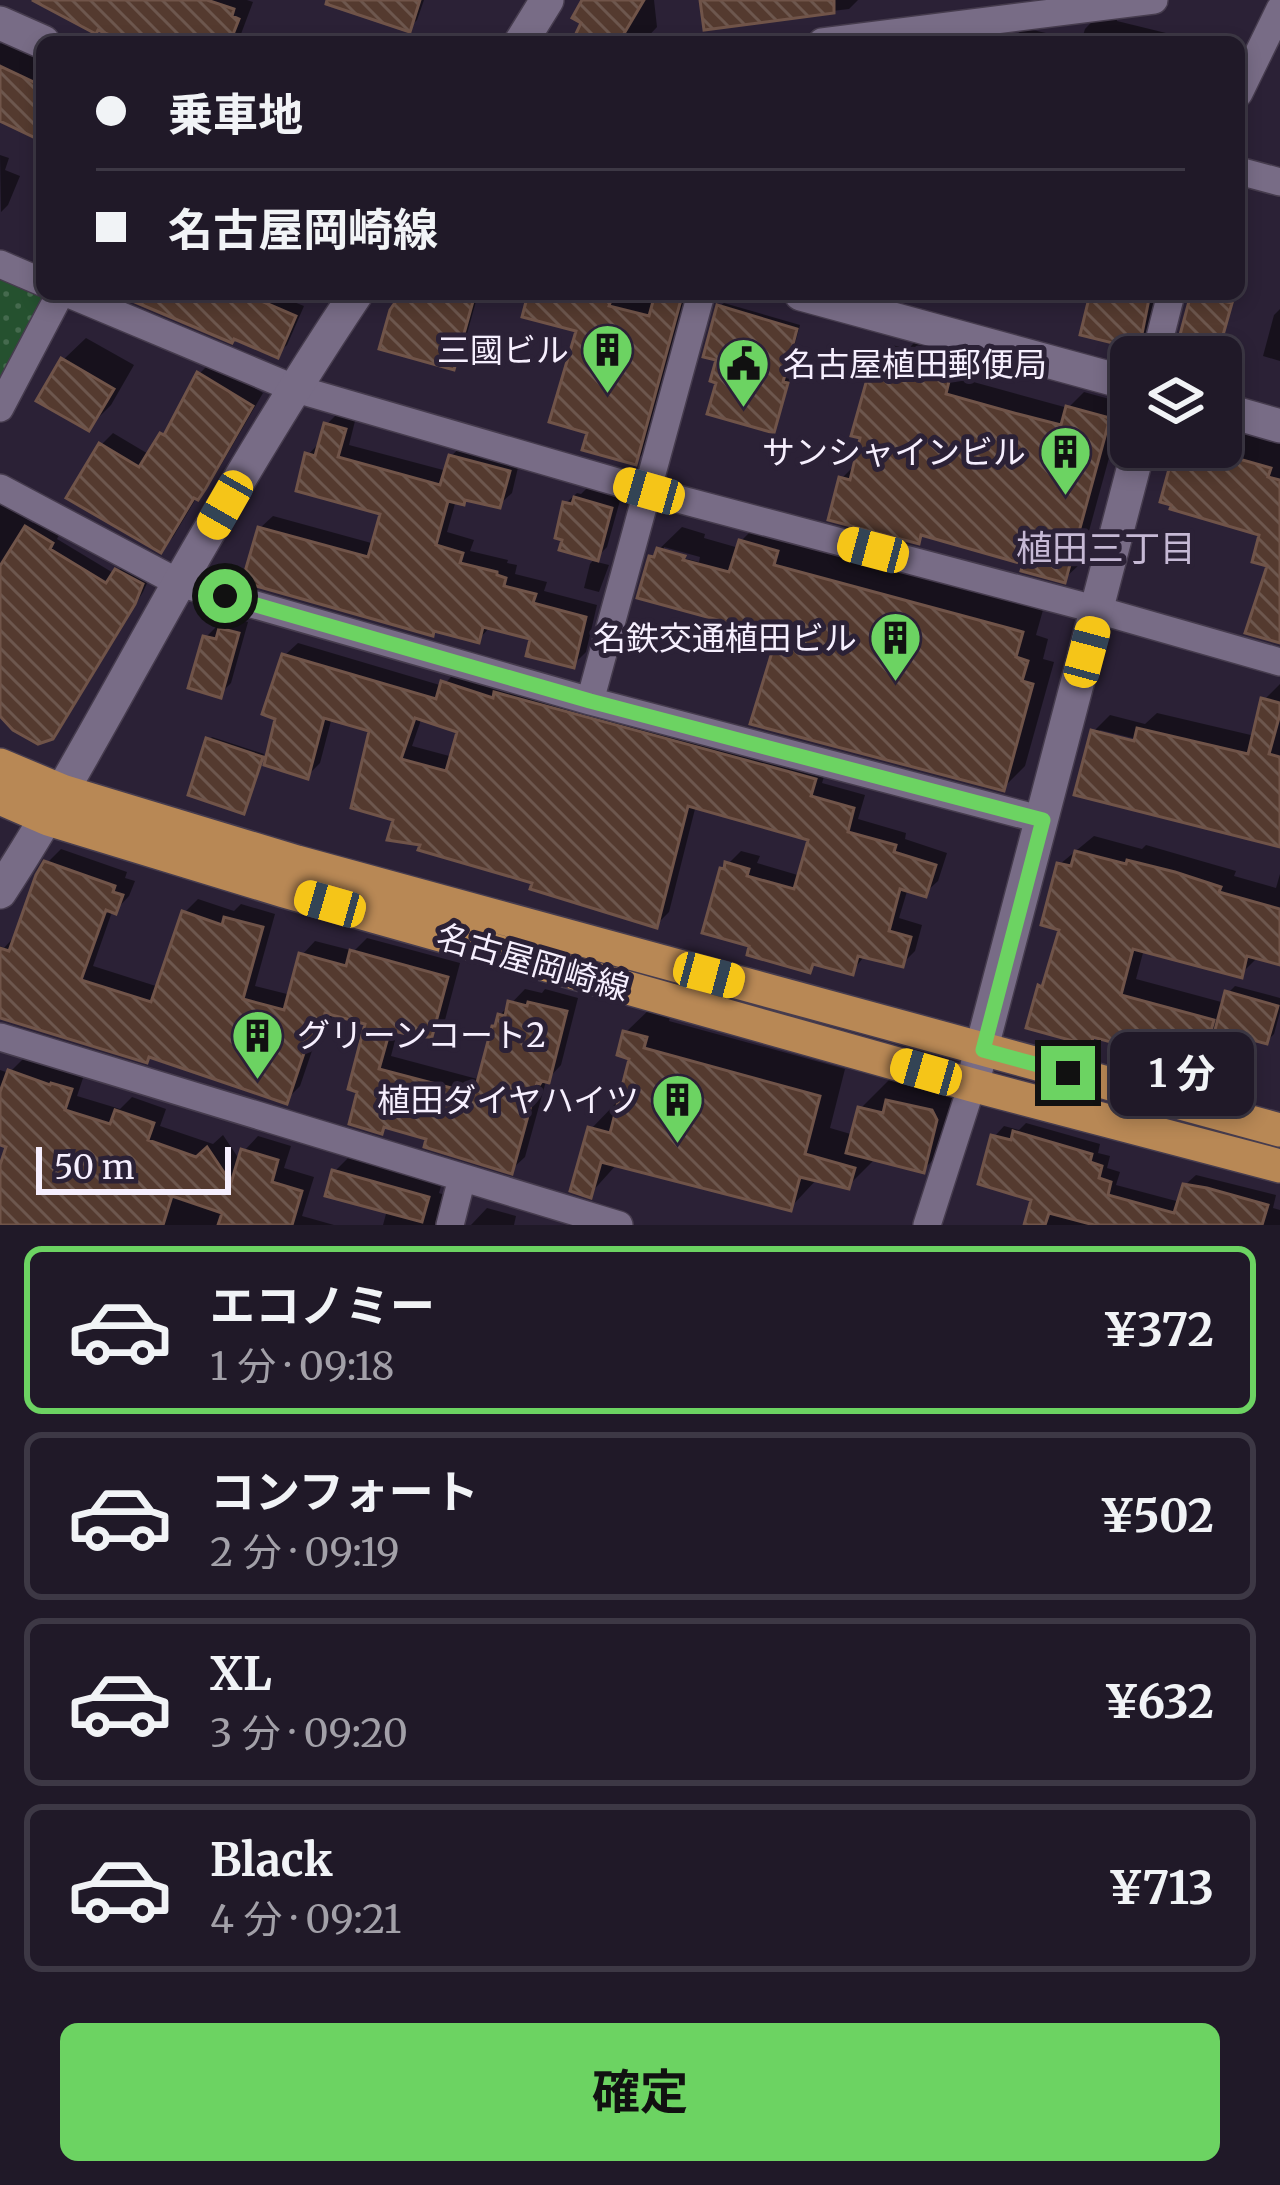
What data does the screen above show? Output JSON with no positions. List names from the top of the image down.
{
  "streets": {
    "main road": ["名古屋岡崎線"]
  },
  "districts": ["植田三丁目"],
  "places": {
    "building": [
      "三國ビル",
      "サンシャインビル",
      "名鉄交通植田ビル",
      "グリーンコート2",
      "植田ダイヤハイツ"
    ],
    "public building": ["名古屋植田郵便局"]
  },
  "scale_bar": "50 m",
  "page": {
    "banner": ["乗車地", "名古屋岡崎線"],
    "bubble": "1 分",
    "scale": "50 m",
    "list": [
      {
        "name": "エコノミー",
        "note": "1 分 · 09:18",
        "value": "¥372"
      },
      {
        "name": "コンフォート",
        "note": "2 分 · 09:19",
        "value": "¥502"
      },
      {
        "name": "XL",
        "note": "3 分 · 09:20",
        "value": "¥632"
      },
      {
        "name": "Black",
        "note": "4 分 · 09:21",
        "value": "¥713"
      }
    ],
    "buttons": "確定"
  }
}
